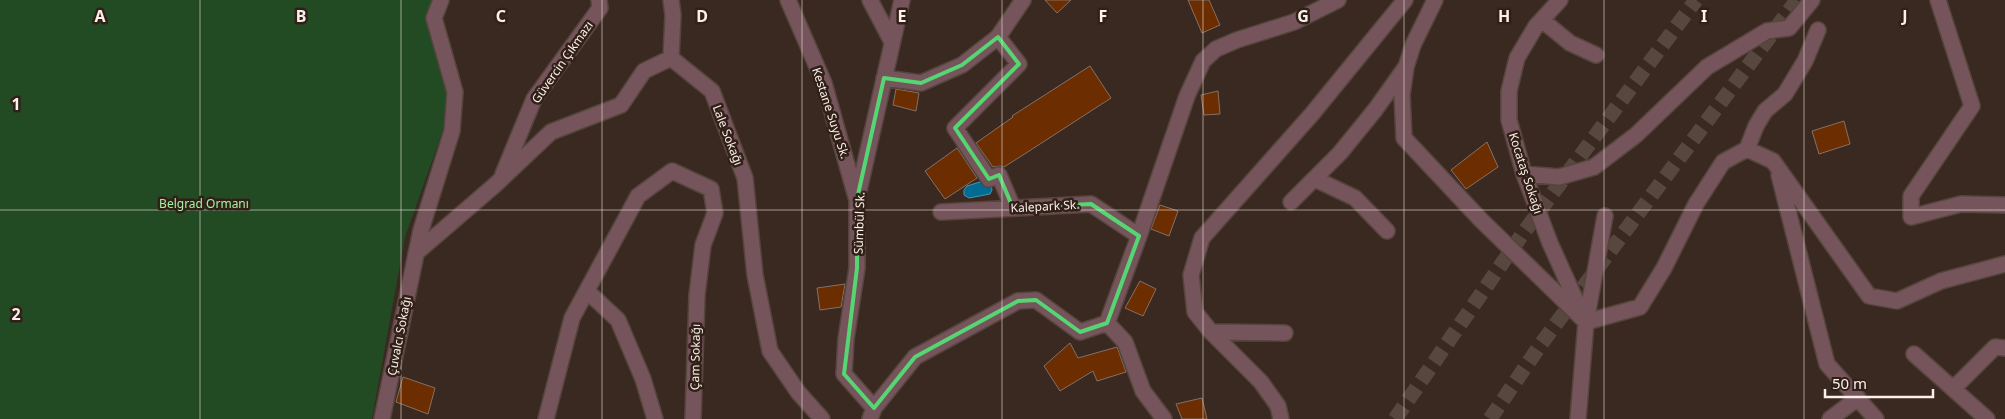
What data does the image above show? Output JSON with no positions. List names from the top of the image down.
{
  "streets": {
    "street": [
      "Güvercin Çıkmazı",
      "Kestane Suyu Sk.",
      "Lale Sokağı",
      "Kocataş Sokağı",
      "Kalepark Sk.",
      "Sümbül Sk.",
      "Çuvalcı Sokağı",
      "Çam Sokağı"
    ]
  },
  "crossings": [
    ["Kestane Suyu Sk.", "Sümbül Sk."]
  ],
  "parks": ["Belgrad Ormanı"],
  "scale_bar": "50 m",
  "grid": {
    "columns": [
      "A",
      "B",
      "C",
      "D",
      "E",
      "F",
      "G",
      "H",
      "I",
      "J"
    ],
    "rows": ["1", "2"]
  }
}
